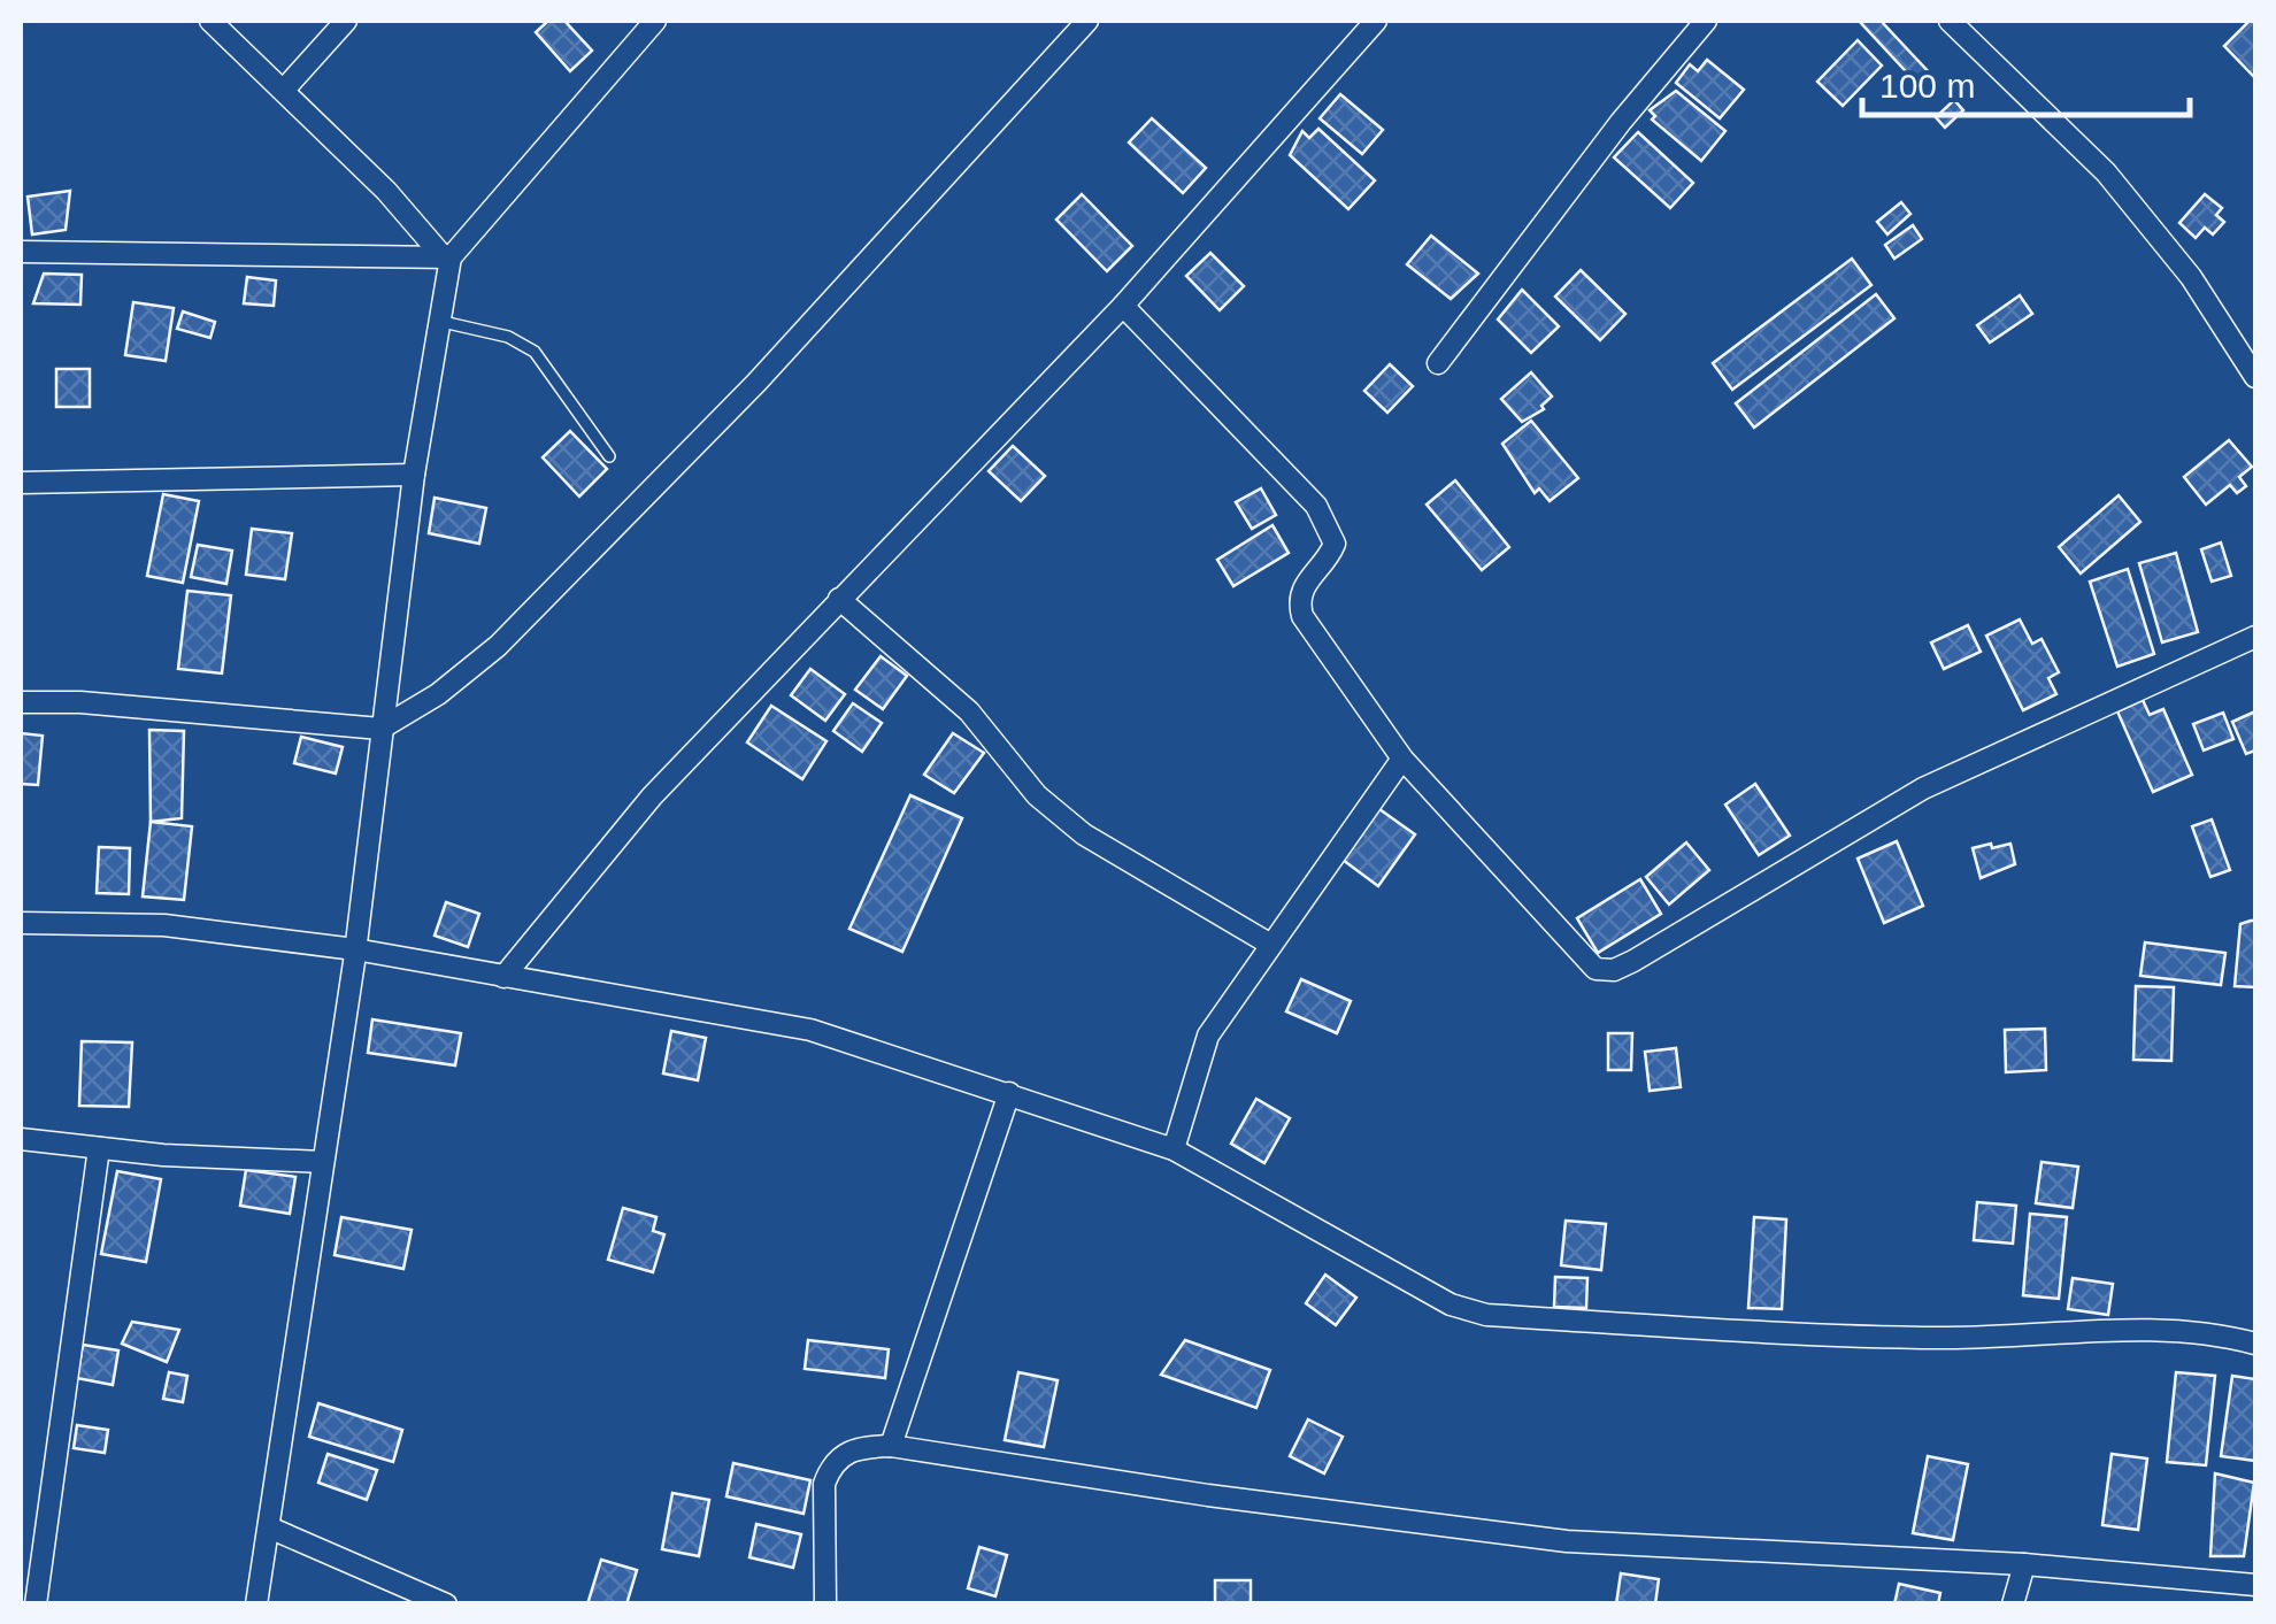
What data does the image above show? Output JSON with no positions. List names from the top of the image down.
{
  "scale_bar": "100 m"
}
